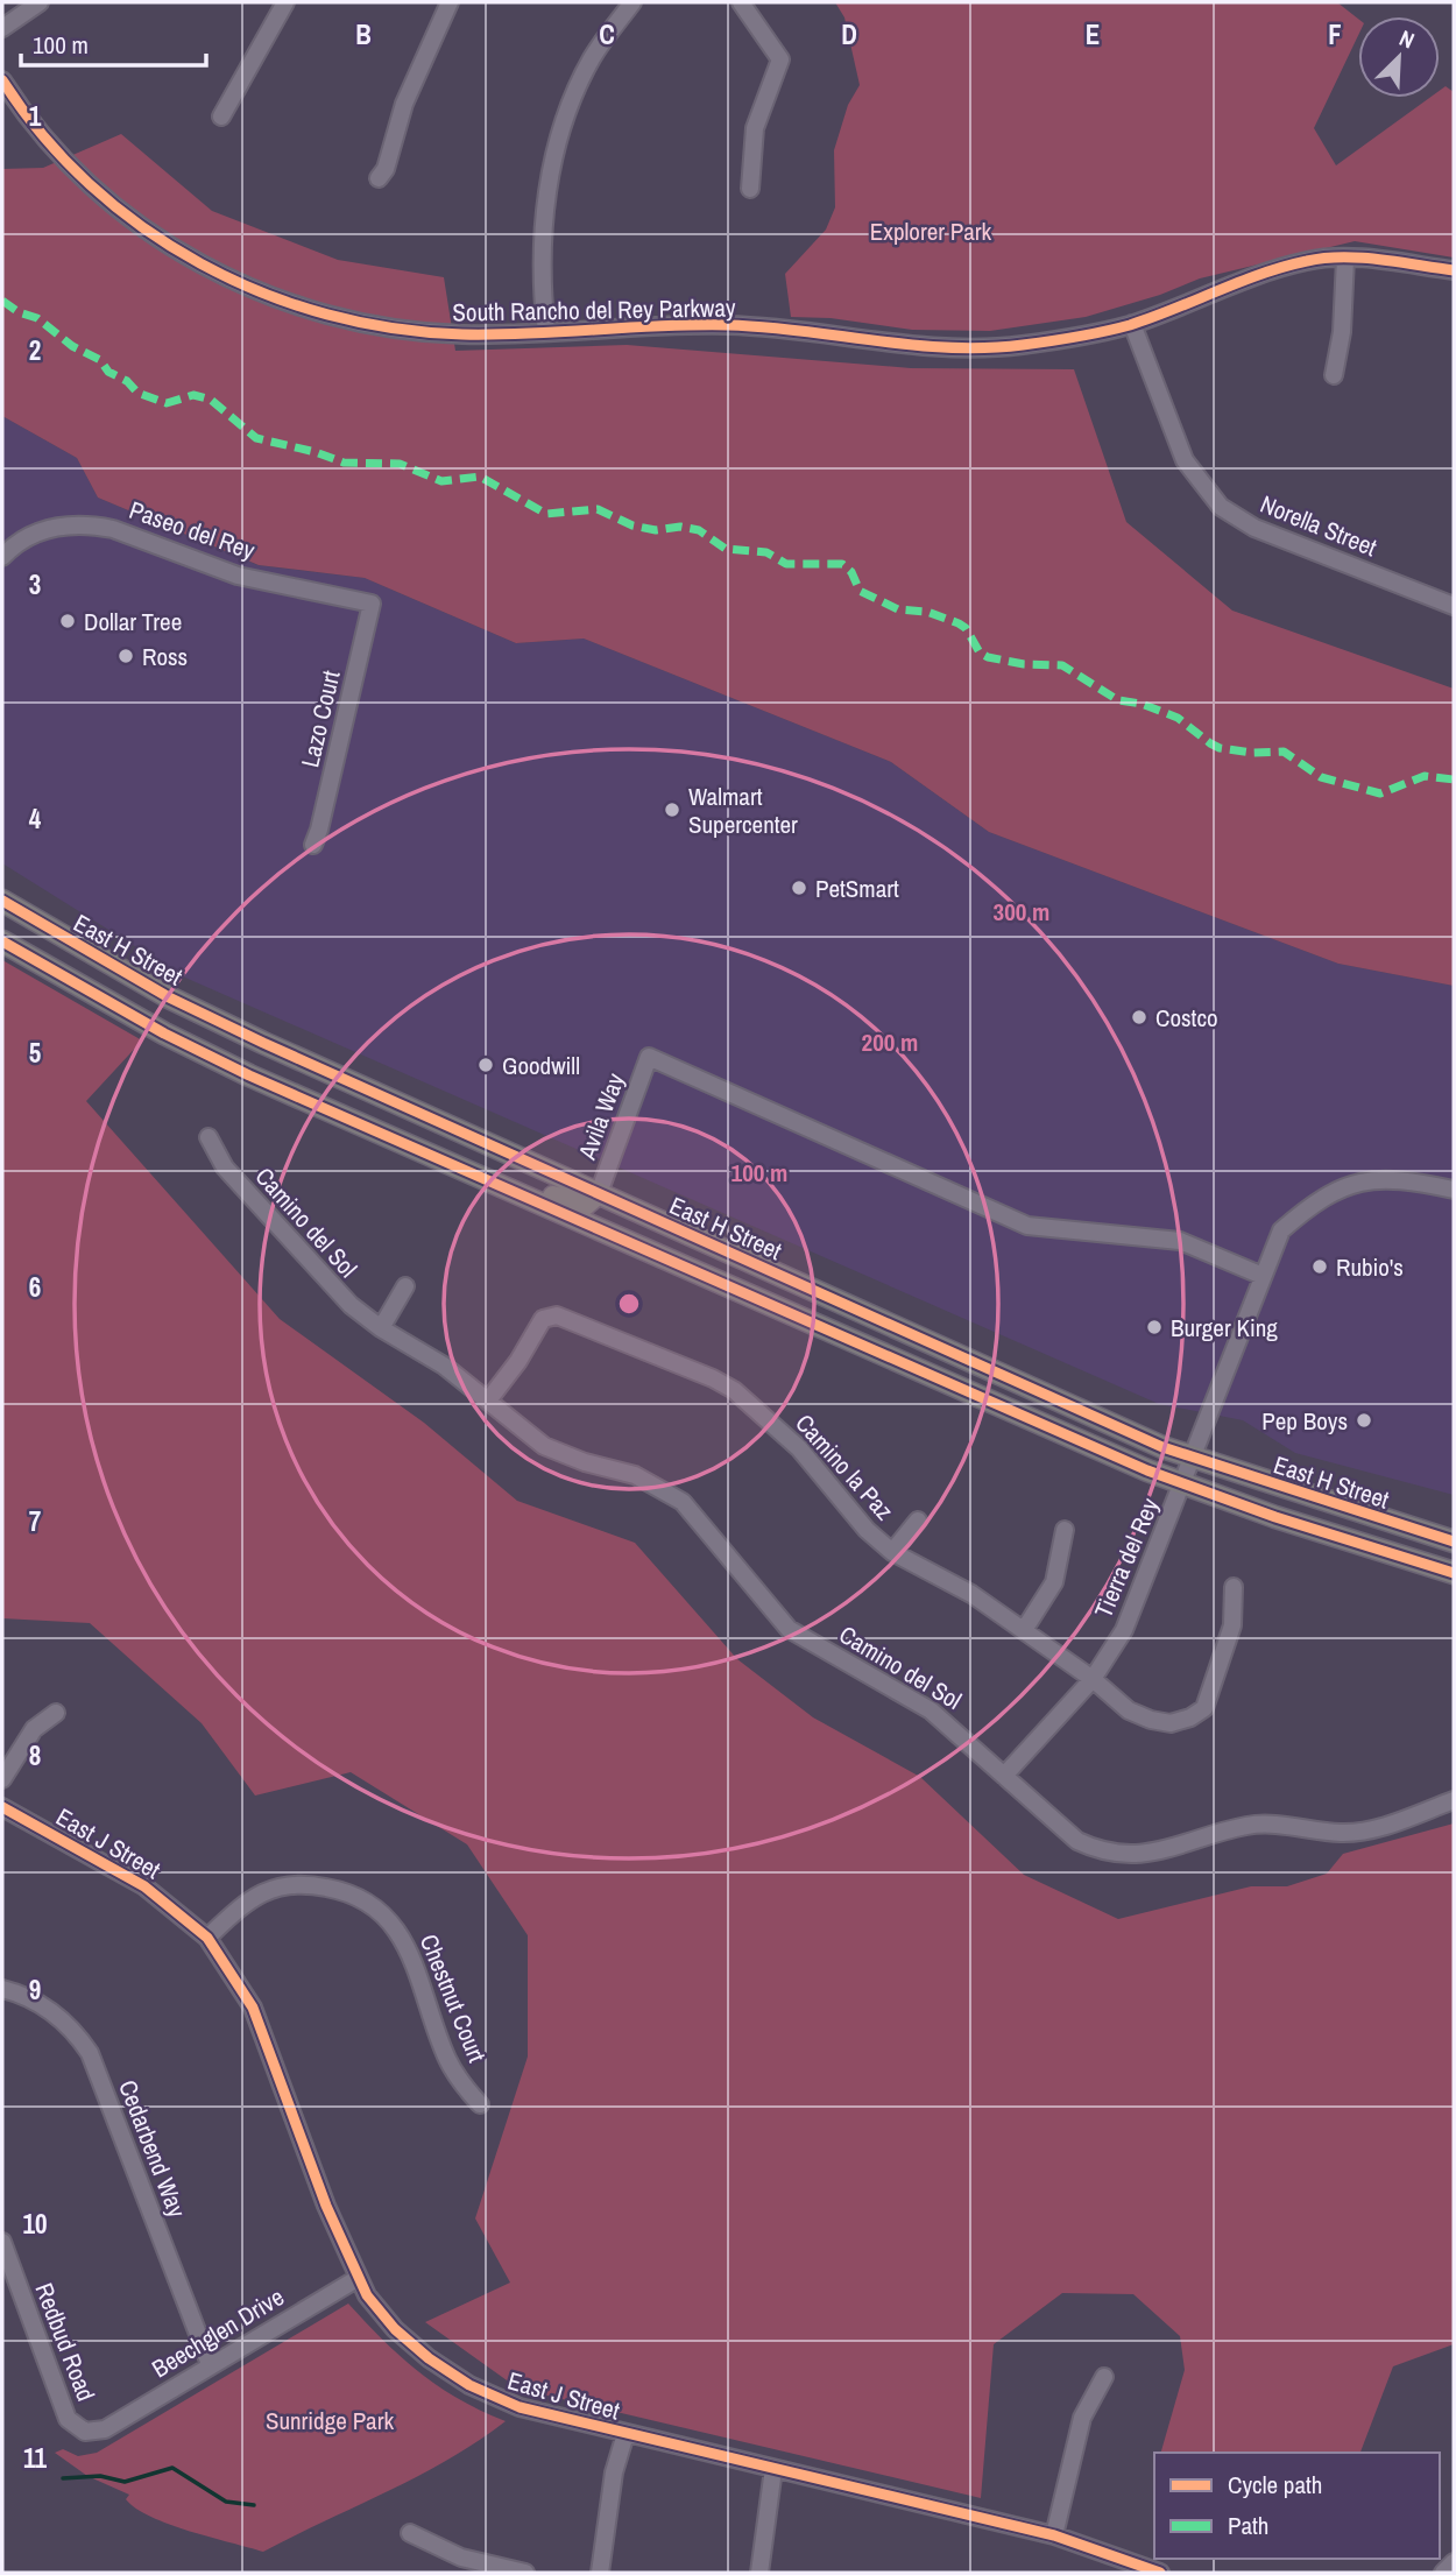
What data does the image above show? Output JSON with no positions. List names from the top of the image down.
{
  "streets": {
    "main road": ["East H Street"],
    "street": [
      "South Rancho del Rey Parkway",
      "Norella Street",
      "Paseo del Rey",
      "Lazo Court",
      "Avila Way",
      "Camino del Sol",
      "Camino la Paz",
      "Tierra del Rey",
      "East J Street",
      "Chestnut Court",
      "Cedarbend Way",
      "Beechglen Drive",
      "Redbud Road"
    ]
  },
  "crossings": [
    ["South Rancho del Rey Parkway", "Norella Street"],
    ["Paseo del Rey", "Lazo Court"],
    ["East H Street", "Avila Way"],
    ["East H Street", "Tierra del Rey"],
    ["Avila Way", "Tierra del Rey"],
    ["Camino del Sol", "Camino la Paz"],
    ["Camino del Sol", "Tierra del Rey"],
    ["Camino la Paz", "Tierra del Rey"],
    ["East J Street", "Chestnut Court"],
    ["East J Street", "Beechglen Drive"],
    ["Cedarbend Way", "Beechglen Drive"],
    ["Beechglen Drive", "Redbud Road"]
  ],
  "parks": ["Explorer Park", "Sunridge Park"],
  "places": [
    "Dollar Tree",
    "Ross",
    "Walmart Supercenter",
    "PetSmart",
    "Costco",
    "Goodwill",
    "Rubio's",
    "Burger King",
    "Pep Boys"
  ],
  "legend": ["Cycle path", "Path"],
  "scale_bar": "100 m",
  "north": "top right",
  "grid": {
    "columns": [
      "B",
      "C",
      "D",
      "E",
      "F"
    ],
    "rows": [
      "1",
      "2",
      "3",
      "4",
      "5",
      "6",
      "7",
      "8",
      "9",
      "10",
      "11"
    ]
  },
  "rings": ["300 m", "200 m", "100 m"]
}
